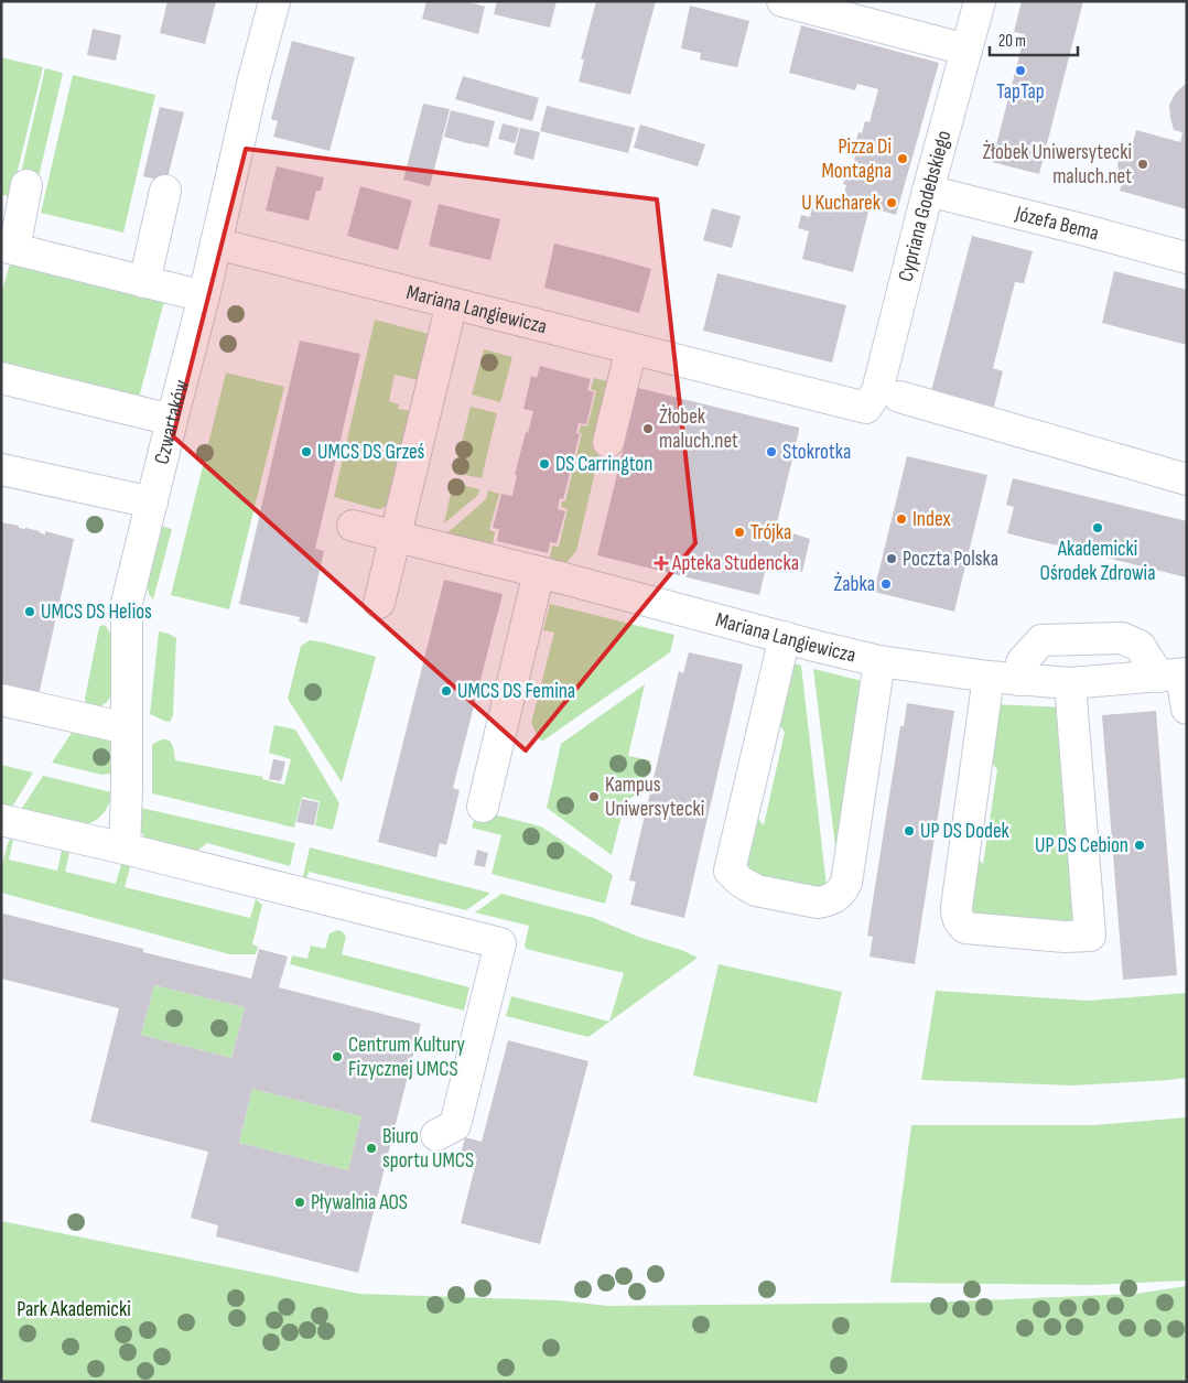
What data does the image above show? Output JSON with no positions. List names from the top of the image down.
{
  "streets": {
    "street": [
      "Cypriana Godebskiego",
      "Józefa Bema",
      "Mariana Langiewicza",
      "Czwartaków"
    ]
  },
  "crossings": [
    ["Cypriana Godebskiego", "Józefa Bema"],
    ["Cypriana Godebskiego", "Mariana Langiewicza"],
    ["Mariana Langiewicza", "Czwartaków"]
  ],
  "parks": ["Park Akademicki"],
  "places": {
    "other": [
      "TapTap",
      "Pizza Di Montagna",
      "Żłobek Uniwersytecki maluch.net",
      "U Kucharek",
      "Żłobek maluch.net",
      "UMCS DS Grześ",
      "Stokrotka",
      "DS Carrington",
      "Index",
      "Akademicki Ośrodek Zdrowia",
      "Trójka",
      "Poczta Polska",
      "Żabka",
      "UMCS DS Helios",
      "UMCS DS Femina",
      "Kampus Uniwersytecki",
      "UP DS Dodek",
      "UP DS Cebion",
      "Centrum Kultury Fizycznej UMCS",
      "Biuro sportu UMCS",
      "Pływalnia AOS"
    ],
    "health": ["Apteka Studencka"]
  },
  "scale_bar": "20 m"
}
